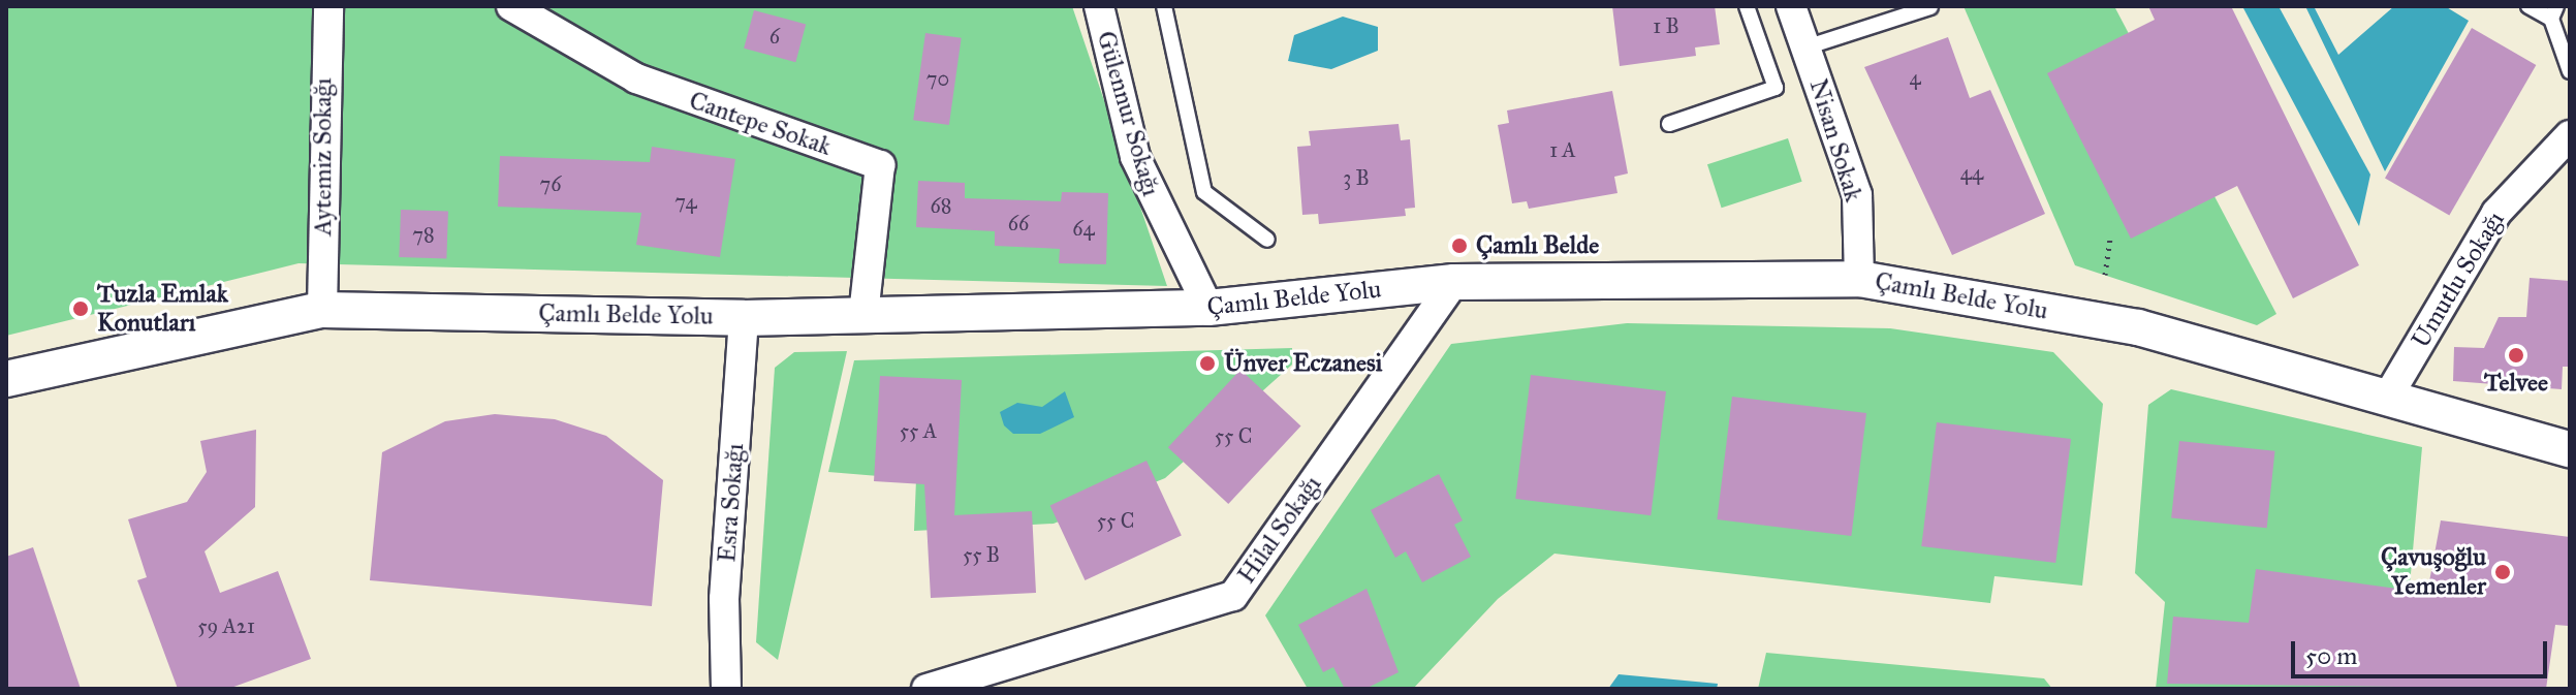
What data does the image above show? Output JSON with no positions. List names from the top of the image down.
{
  "streets": {
    "street": [
      "Gülennur Sokağı",
      "Cantepe Sokak",
      "Nisan Sokak",
      "Aytemiz Sokağı",
      "Umutlu Sokağı",
      "Çamlı Belde Yolu",
      "Esra Sokağı",
      "Hilal Sokağı"
    ]
  },
  "crossings": [
    ["Gülennur Sokağı", "Çamlı Belde Yolu"],
    ["Cantepe Sokak", "Çamlı Belde Yolu"],
    ["Nisan Sokak", "Çamlı Belde Yolu"],
    ["Aytemiz Sokağı", "Çamlı Belde Yolu"],
    ["Umutlu Sokağı", "Çamlı Belde Yolu"],
    ["Çamlı Belde Yolu", "Esra Sokağı"],
    ["Çamlı Belde Yolu", "Hilal Sokağı"]
  ],
  "places": [
    "Çamlı Belde",
    "Tuzla Emlak Konutları",
    "Telvee",
    "Ünver Eczanesi",
    "Çavuşoğlu Yemenler"
  ],
  "house_numbers": [
    "1 B",
    "6",
    "4",
    "70",
    "1 A",
    "44",
    "3 B",
    "76",
    "74",
    "68",
    "66",
    "64",
    "78",
    "55 A",
    "55 C",
    "55 C",
    "55 B",
    "59 A21"
  ],
  "scale_bar": "50 m"
}
